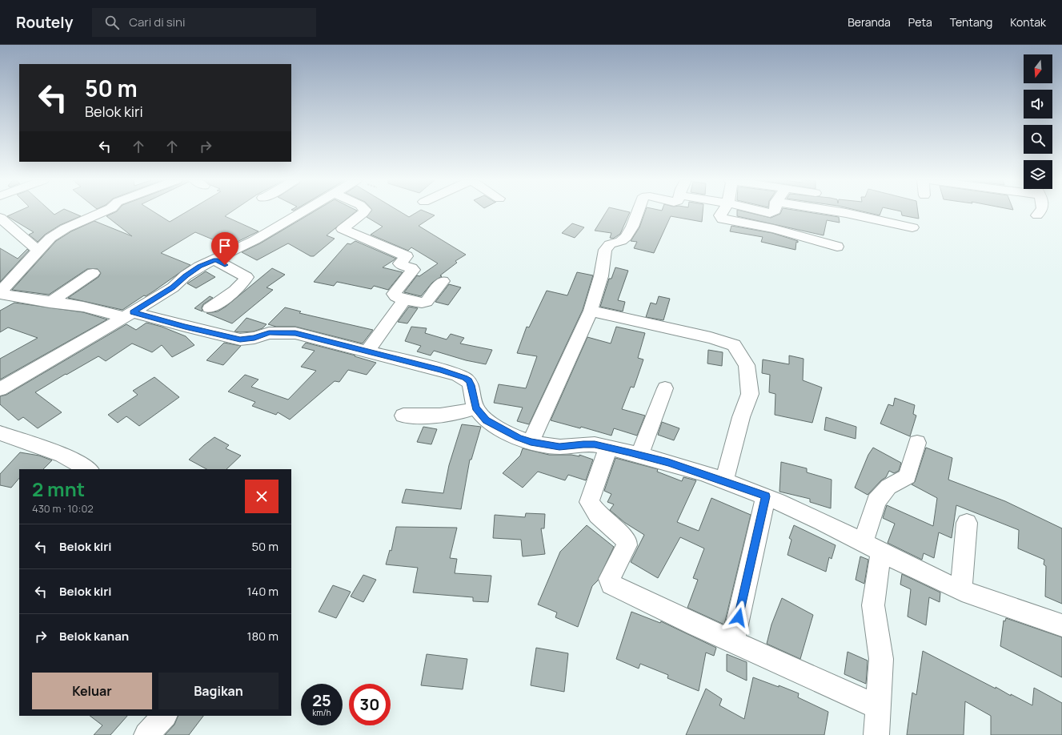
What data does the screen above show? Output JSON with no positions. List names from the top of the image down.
{
  "north": "bottom",
  "page": {
    "header": "Routely",
    "search": "Cari di sini",
    "nav": [
      "Beranda",
      "Peta",
      "Tentang",
      "Kontak"
    ],
    "turn": ["50 m", "Belok kiri"],
    "heading": ["2 mnt", "430 m · 10:02"],
    "list": [
      {
        "name": "Belok kiri",
        "value": "50 m"
      },
      {
        "name": "Belok kiri",
        "value": "140 m"
      },
      {
        "name": "Belok kanan",
        "value": "180 m"
      }
    ],
    "buttons": ["Keluar", "Bagikan"],
    "speed": "25 km/h",
    "limit": "30"
  }
}
